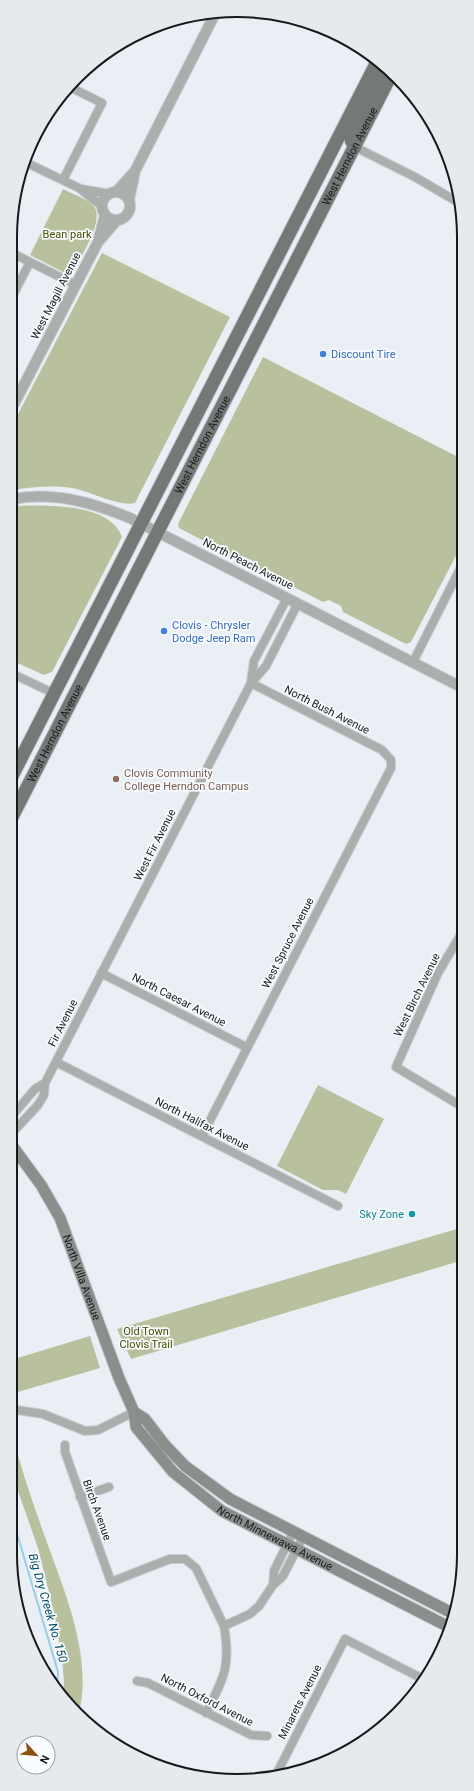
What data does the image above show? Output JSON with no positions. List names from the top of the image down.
{
  "streets": {
    "main road": ["West Herndon Avenue", "North Villa Avenue", "North Minnewawa Avenue"],
    "street": [
      "West Magill Avenue",
      "North Peach Avenue",
      "North Bush Avenue",
      "West Fir Avenue",
      "West Spruce Avenue",
      "West Birch Avenue",
      "North Caesar Avenue",
      "Fir Avenue",
      "North Halifax Avenue",
      "Birch Avenue",
      "North Oxford Avenue",
      "Minarets Avenue"
    ]
  },
  "crossings": [
    ["West Herndon Avenue", "North Peach Avenue"],
    ["North Peach Avenue", "West Fir Avenue"],
    ["North Bush Avenue", "West Fir Avenue"],
    ["North Bush Avenue", "West Spruce Avenue"],
    ["West Fir Avenue", "North Caesar Avenue"],
    ["West Fir Avenue", "Fir Avenue"],
    ["West Spruce Avenue", "North Caesar Avenue"],
    ["West Spruce Avenue", "North Halifax Avenue"],
    ["North Caesar Avenue", "Fir Avenue"],
    ["Fir Avenue", "North Halifax Avenue"],
    ["North Villa Avenue", "North Minnewawa Avenue"]
  ],
  "water": ["Big Dry Creek No. 150"],
  "parks": ["Bean park", "Old Town Clovis Trail"],
  "places": [
    "Discount Tire",
    "Clovis - Chrysler Dodge Jeep Ram",
    "Clovis Community College Herndon Campus",
    "Sky Zone"
  ],
  "north": "bottom right"
}
